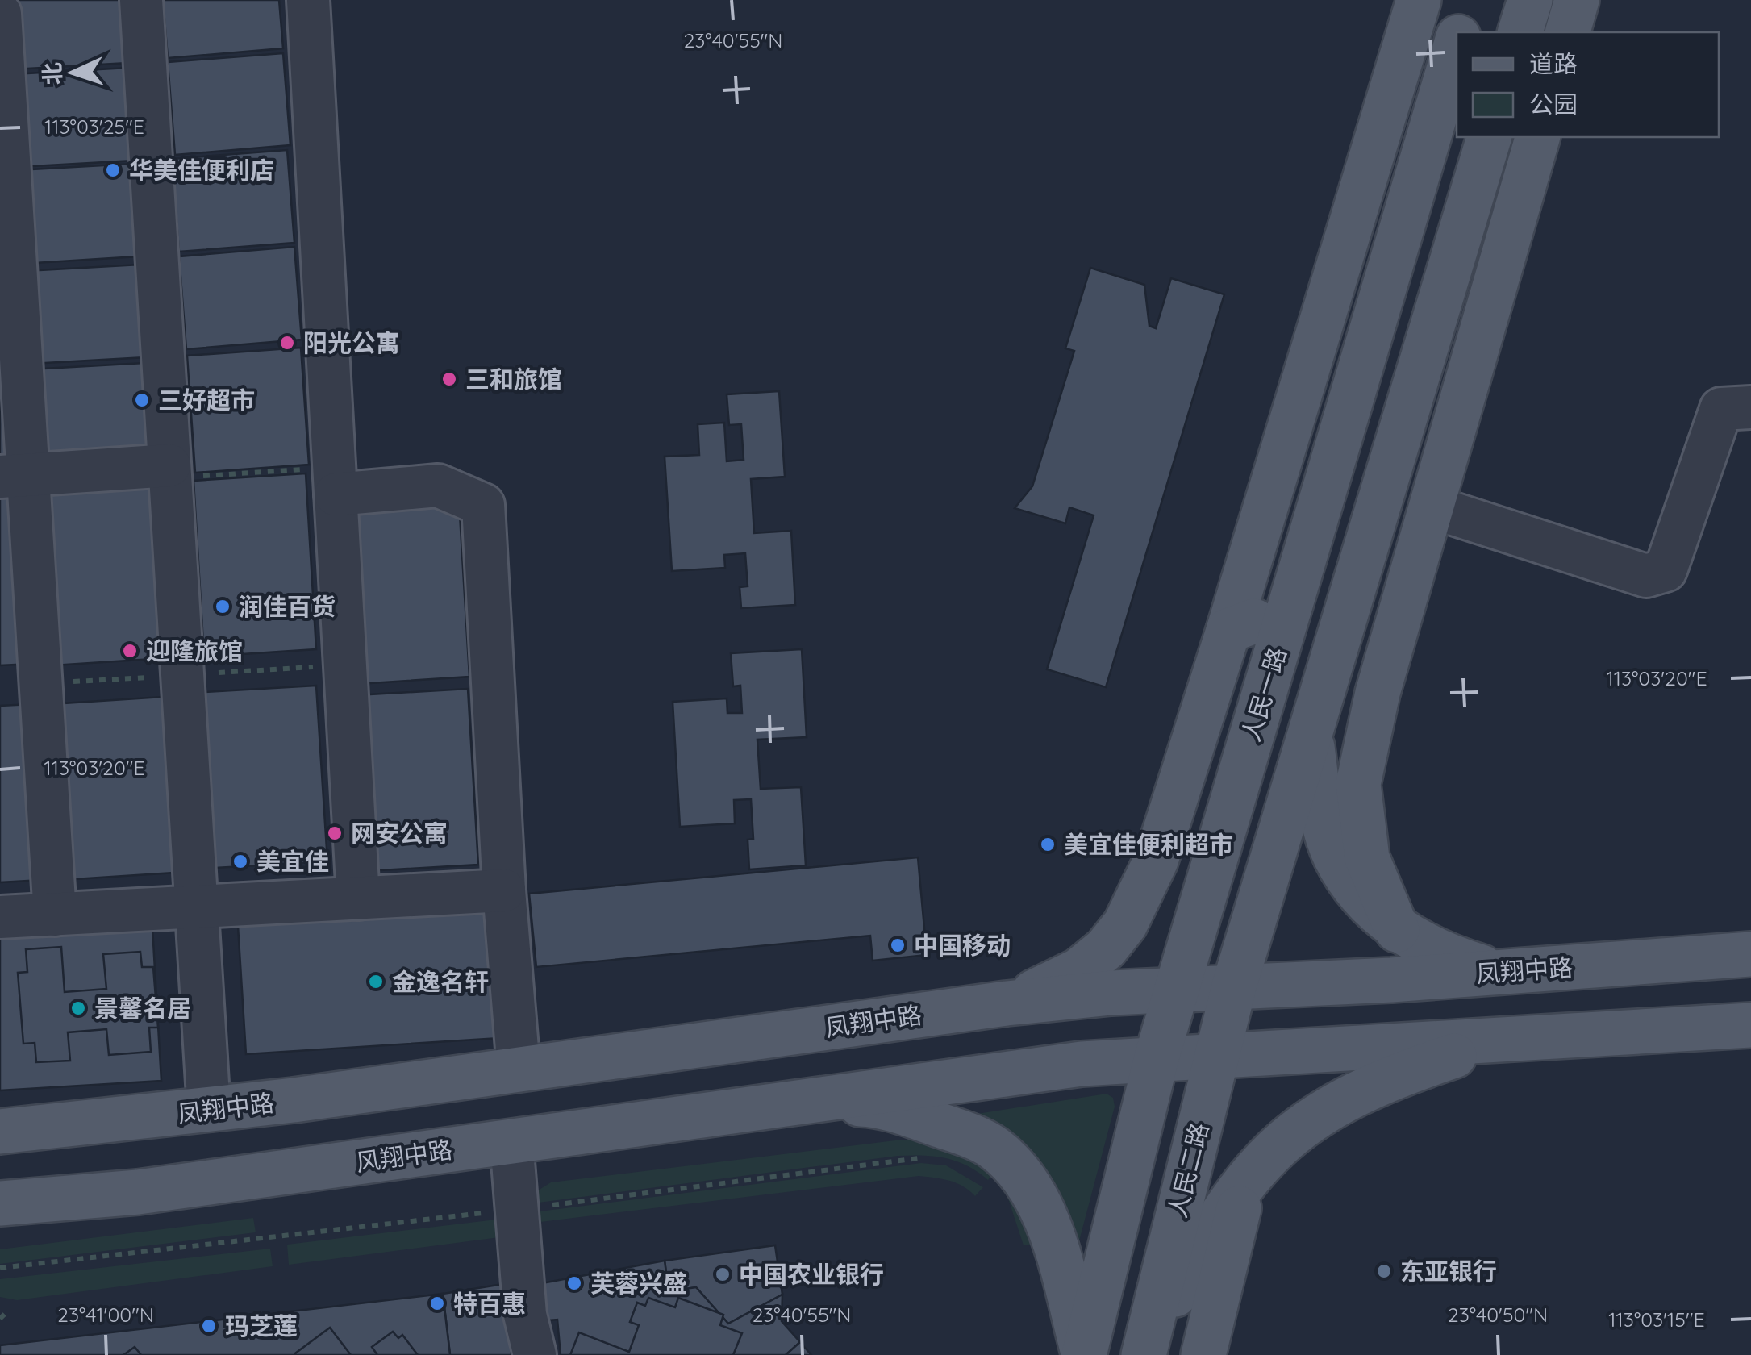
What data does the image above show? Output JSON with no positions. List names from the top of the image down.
{
  "streets": {
    "main road": [
      "人民一路",
      "凤翔中路",
      "风翔中路",
      "人民二路"
    ]
  },
  "crossings": [
    ["人民一路", "凤翔中路"],
    ["凤翔中路", "人民二路"]
  ],
  "places": [
    "华美佳便利店",
    "阳光公寓",
    "三和旅馆",
    "三好超市",
    "润佳百货",
    "迎隆旅馆",
    "网安公寓",
    "美宜佳便利超市",
    "美宜佳",
    "中国移动",
    "金逸名轩",
    "景馨名居",
    "东亚银行",
    "中国农业银行",
    "芙蓉兴盛",
    "特百惠",
    "玛芝莲"
  ],
  "legend": ["道路", "公园"],
  "north": "left",
  "coordinates": [
    "23°40'55\"N",
    "113°03'25\"E",
    "113°03'20\"E",
    "23°41'00\"N",
    "23°40'50\"N",
    "113°03'15\"E"
  ]
}
